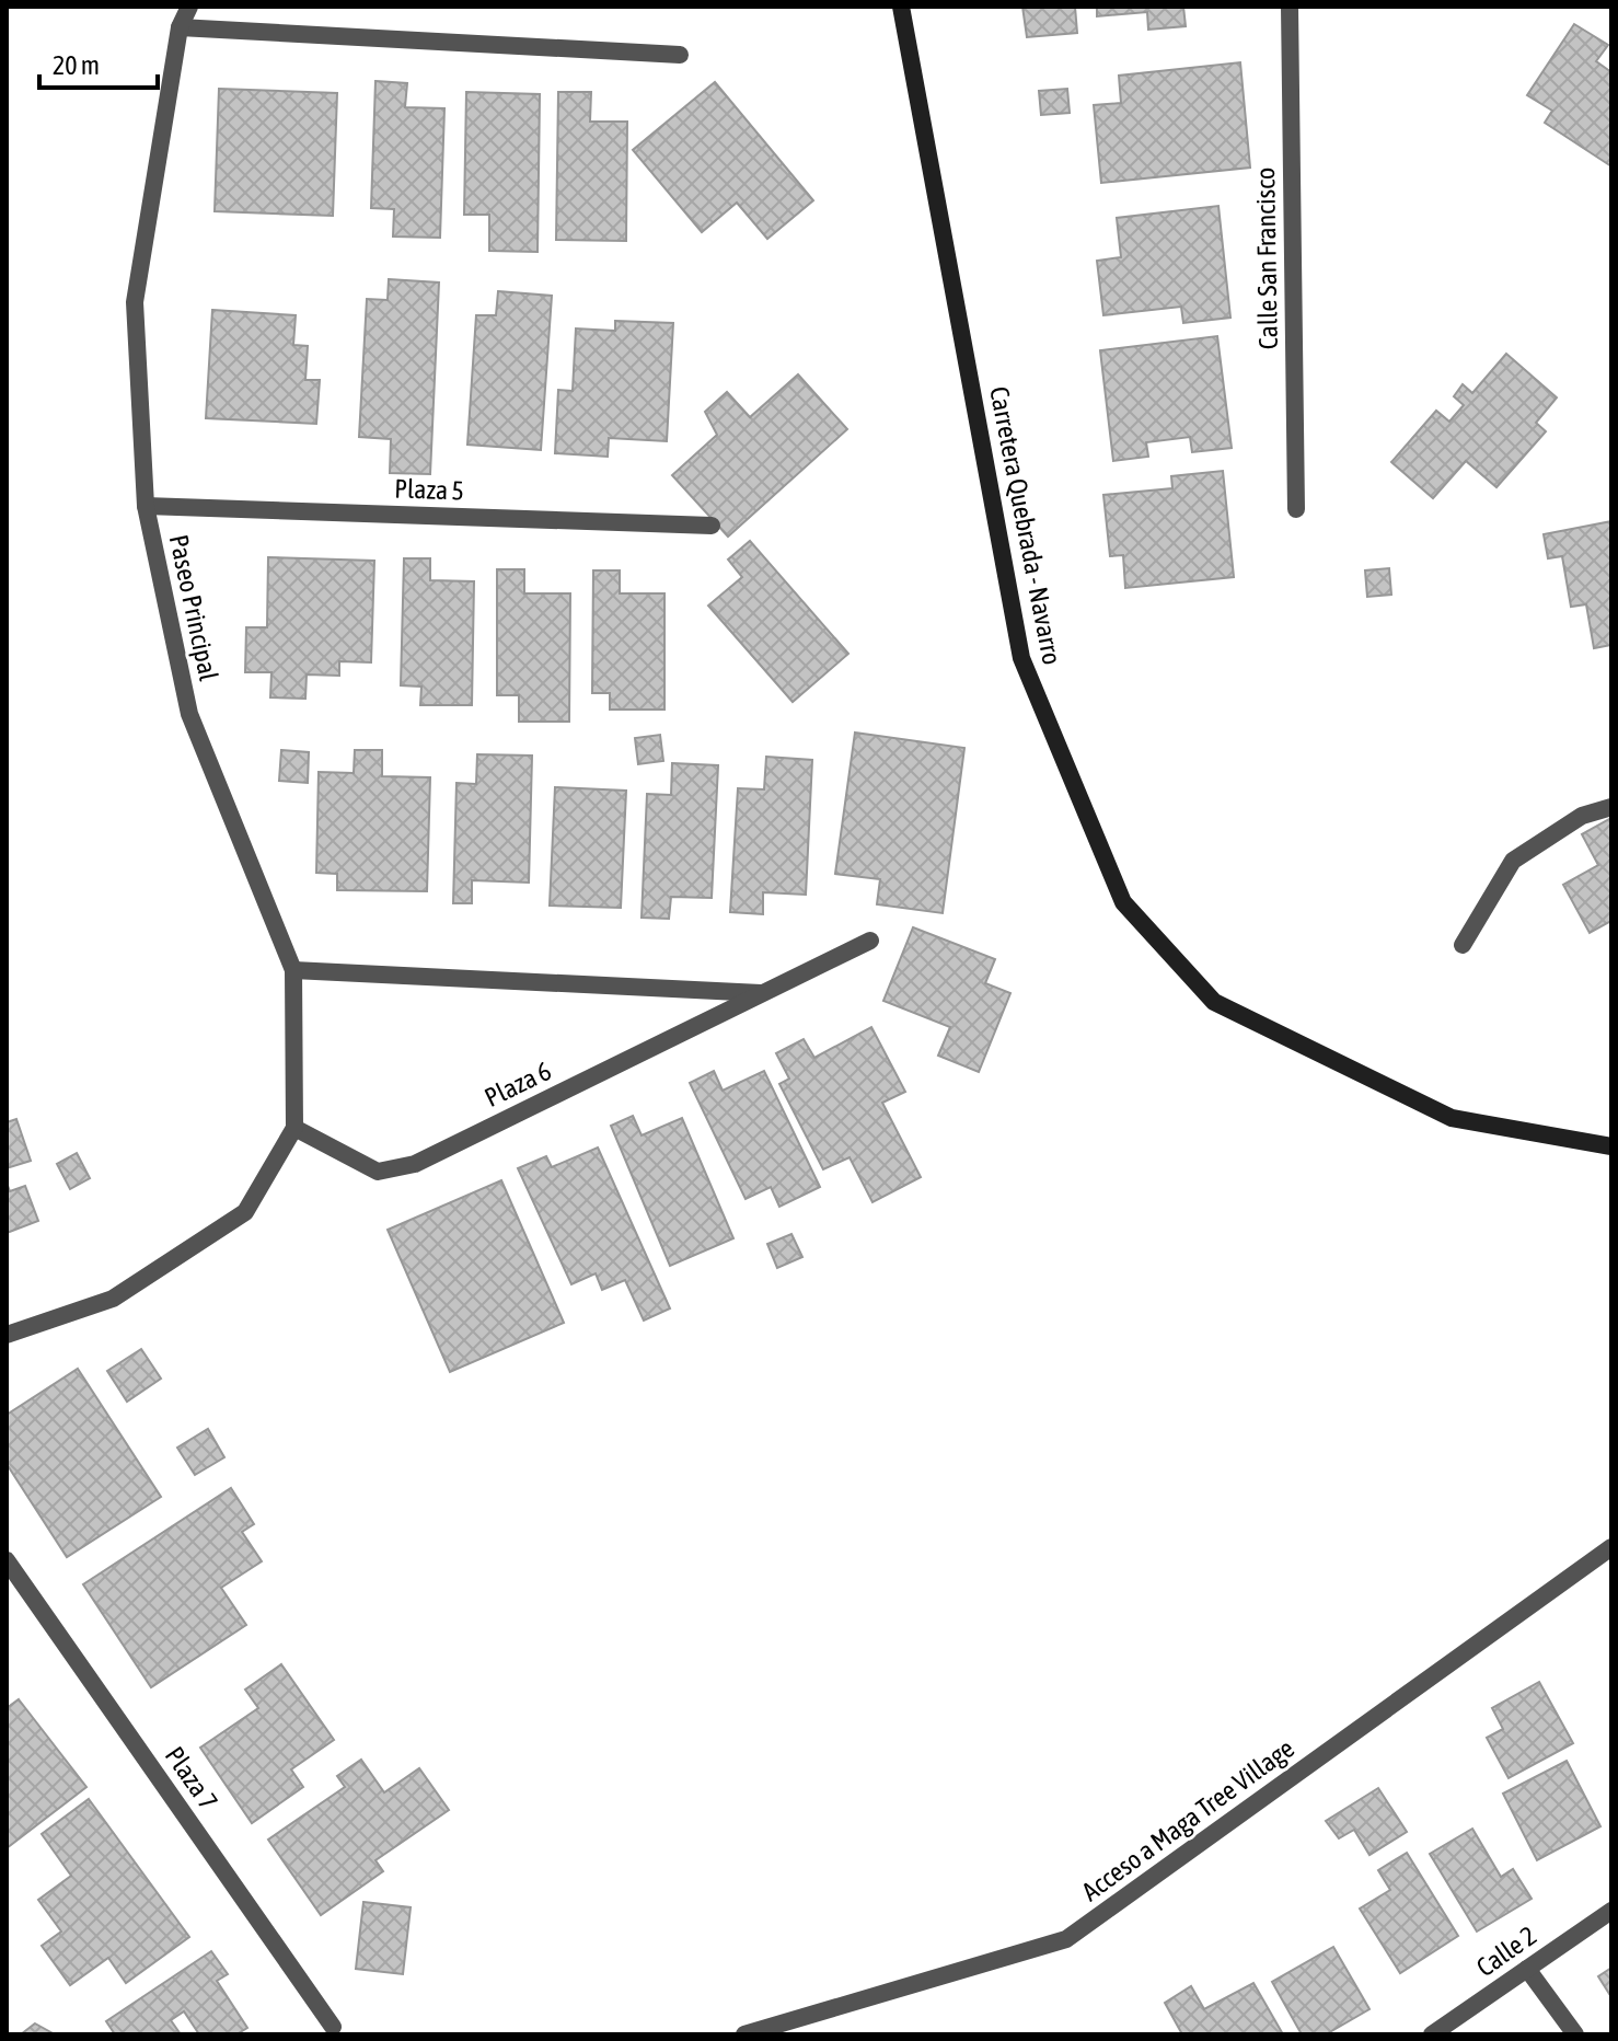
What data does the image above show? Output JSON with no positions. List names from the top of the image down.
{
  "streets": {
    "street": [
      "Calle San Francisco",
      "Plaza 5",
      "Carretera Quebrada - Navarro",
      "Paseo Principal",
      "Plaza 6",
      "Plaza 7",
      "Acceso a Maga Tree Village",
      "Calle 2"
    ]
  },
  "crossings": [
    ["Plaza 5", "Paseo Principal"],
    ["Paseo Principal", "Plaza 6"]
  ],
  "scale_bar": "20 m"
}
